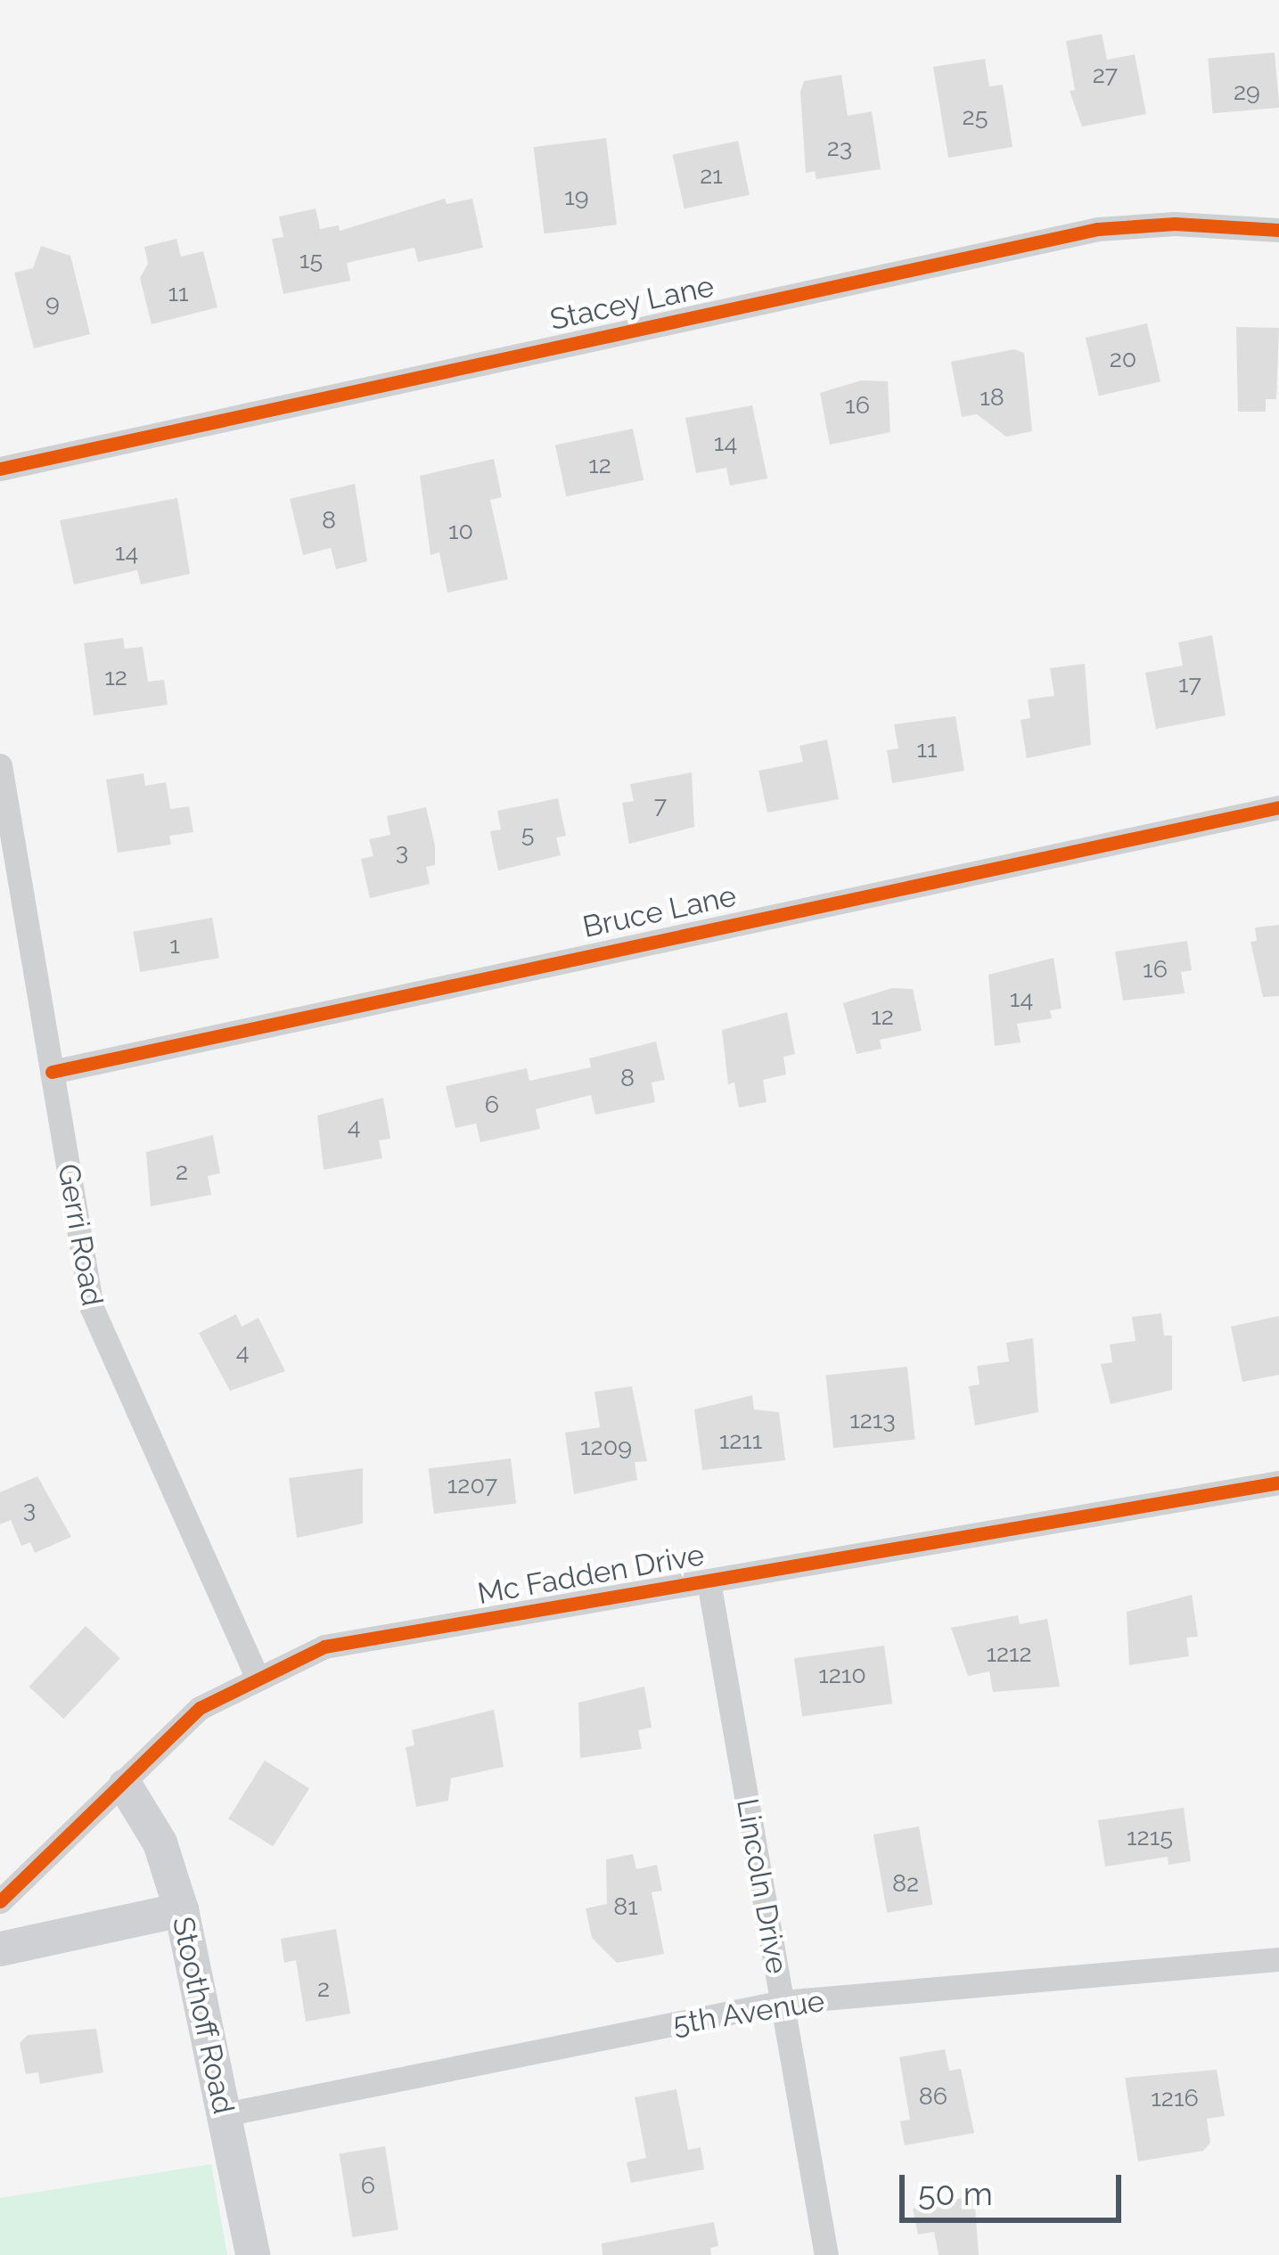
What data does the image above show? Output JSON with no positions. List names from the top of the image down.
{
  "streets": {
    "street": [
      "Stacey Lane",
      "Bruce Lane",
      "Gerri Road",
      "Mc Fadden Drive",
      "Lincoln Drive",
      "5th Avenue",
      "Stoothoff Road"
    ]
  },
  "crossings": [
    ["Bruce Lane", "Gerri Road"],
    ["Gerri Road", "Mc Fadden Drive"],
    ["Mc Fadden Drive", "Lincoln Drive"],
    ["Mc Fadden Drive", "Stoothoff Road"],
    ["Lincoln Drive", "5th Avenue"],
    ["5th Avenue", "Stoothoff Road"]
  ],
  "house_numbers": [
    "27",
    "29",
    "25",
    "23",
    "21",
    "19",
    "15",
    "11",
    "9",
    "20",
    "18",
    "16",
    "14",
    "12",
    "8",
    "10",
    "14",
    "12",
    "17",
    "11",
    "7",
    "5",
    "3",
    "1",
    "16",
    "14",
    "12",
    "8",
    "6",
    "4",
    "2",
    "4",
    "1213",
    "1211",
    "1209",
    "1207",
    "3",
    "1212",
    "1210",
    "1215",
    "82",
    "81",
    "2",
    "86",
    "1216",
    "6"
  ],
  "scale_bar": "50 m"
}
